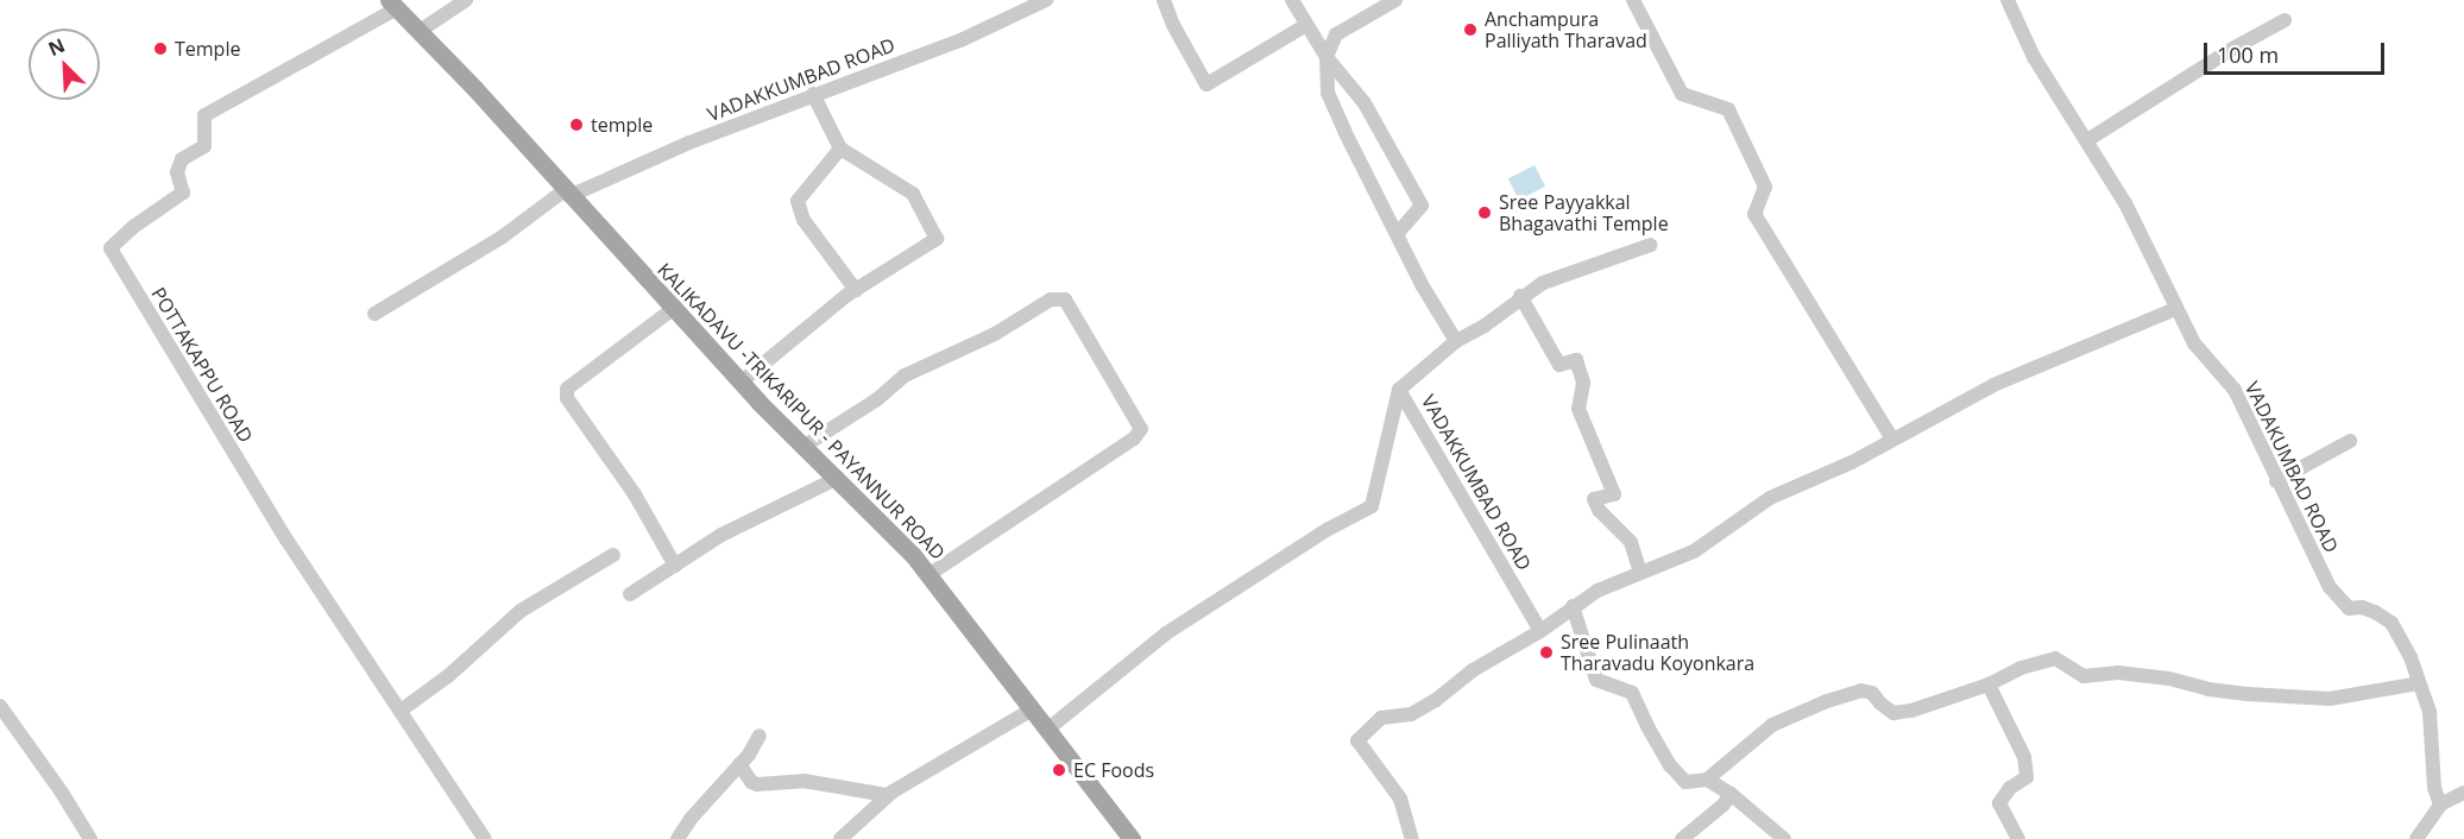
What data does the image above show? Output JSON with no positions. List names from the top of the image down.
{
  "streets": {
    "main road": ["KALIKADAVU -TRIKARIPUR - PAYANNUR ROAD"],
    "street": ["VADAKKUMBAD ROAD", "POTTAKAPPU ROAD", "VADAKUMBAD ROAD"]
  },
  "crossings": [
    ["VADAKKUMBAD ROAD", "KALIKADAVU -TRIKARIPUR - PAYANNUR ROAD"],
    ["POTTAKAPPU ROAD", "KALIKADAVU -TRIKARIPUR - PAYANNUR ROAD"]
  ],
  "places": [
    "Anchampura Palliyath Tharavad",
    "Temple",
    "temple",
    "Sree Payyakkal Bhagavathi Temple",
    "Sree Pulinaath Tharavadu Koyonkara",
    "EC Foods"
  ],
  "scale_bar": "100 m",
  "north": "top left"
}
